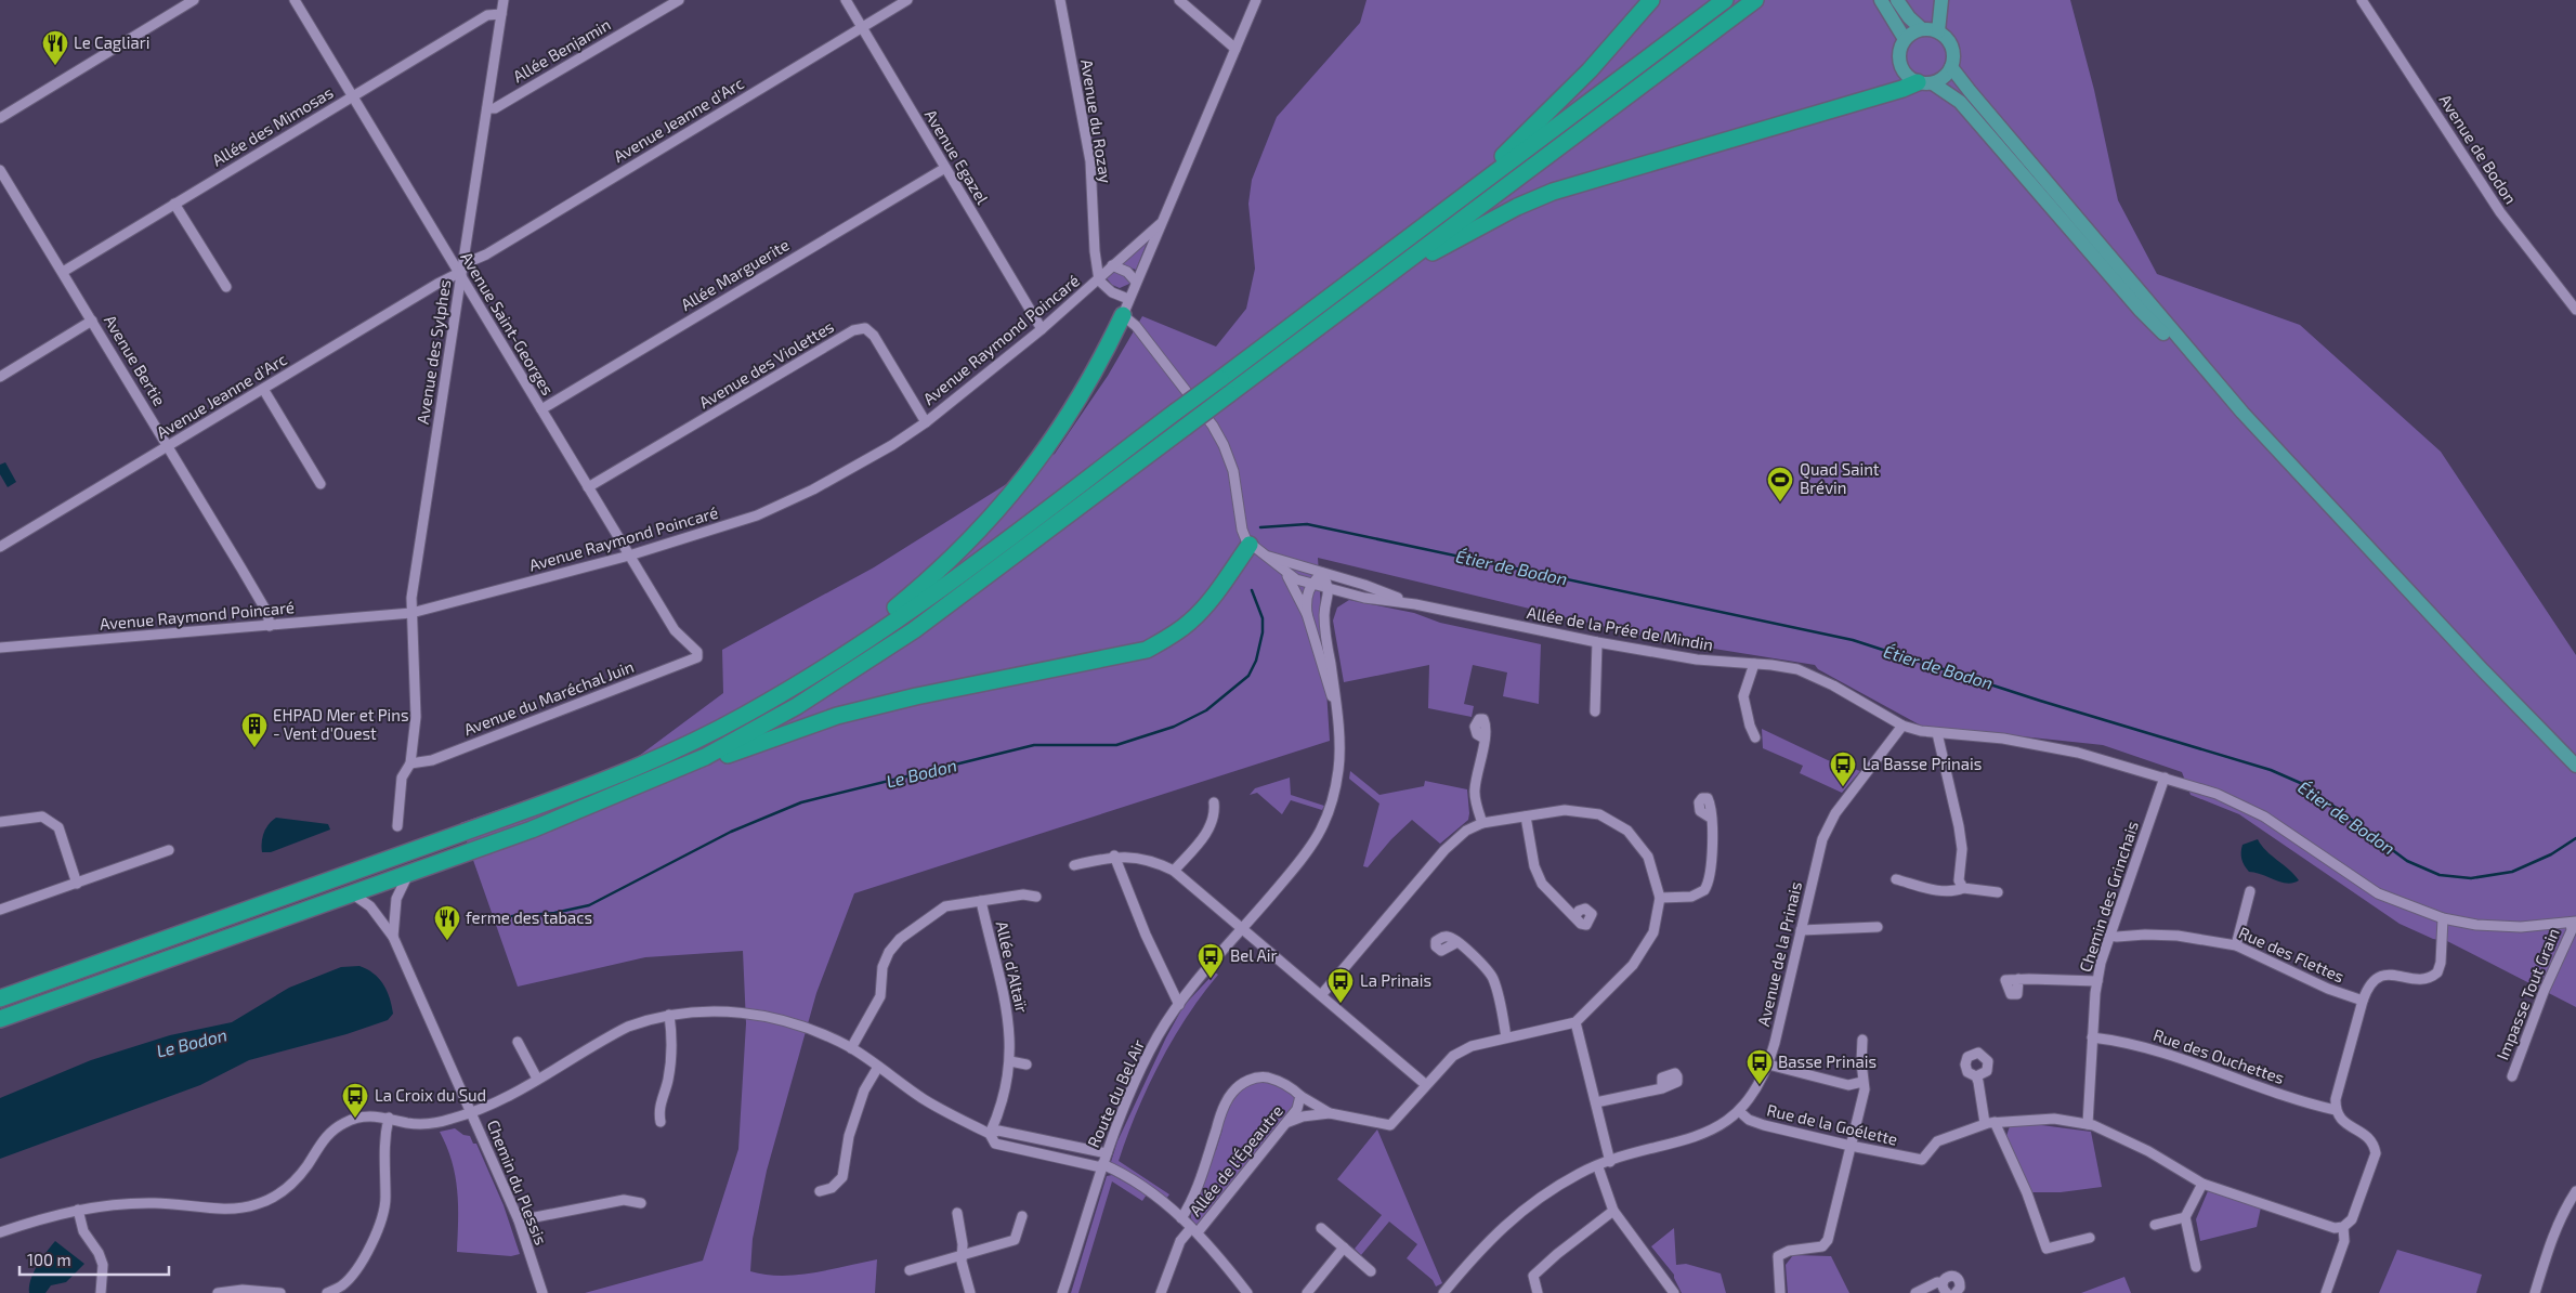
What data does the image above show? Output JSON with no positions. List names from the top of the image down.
{
  "streets": {
    "street": [
      "Allée Benjamin",
      "Avenue Jeanne d'Arc",
      "Avenue du Rozay",
      "Allée des Mimosas",
      "Avenue de Bodon",
      "Avenue Egazel",
      "Allée Marguerite",
      "Avenue Saint-Georges",
      "Avenue Raymond Poincaré",
      "Avenue des Sylphes",
      "Avenue Bertie",
      "Avenue des Violettes",
      "Allée de la Prée de Mindin",
      "Avenue du Maréchal Juin",
      "Chemin des Grinchais",
      "Avenue de la Prinais",
      "Rue des Flettes",
      "Allée d'Altaïr",
      "Impasse Tout Grain",
      "Rue des Ouchettes",
      "Route du Bel Air",
      "Rue de la Goélette",
      "Allée de l'Épeautre",
      "Chemin du Plessis"
    ]
  },
  "crossings": [
    ["Allée Benjamin", "Avenue des Sylphes"],
    ["Avenue Jeanne d'Arc", "Avenue Egazel"],
    ["Avenue Jeanne d'Arc", "Avenue Saint-Georges"],
    ["Avenue Jeanne d'Arc", "Avenue des Sylphes"],
    ["Avenue Jeanne d'Arc", "Avenue Bertie"],
    ["Avenue du Rozay", "Avenue Raymond Poincaré"],
    ["Allée des Mimosas", "Avenue Saint-Georges"],
    ["Allée des Mimosas", "Avenue des Sylphes"],
    ["Allée des Mimosas", "Avenue Bertie"],
    ["Avenue Egazel", "Allée Marguerite"],
    ["Avenue Egazel", "Avenue Raymond Poincaré"],
    ["Allée Marguerite", "Avenue Saint-Georges"],
    ["Avenue Saint-Georges", "Avenue Raymond Poincaré"],
    ["Avenue Saint-Georges", "Avenue des Sylphes"],
    ["Avenue Saint-Georges", "Avenue des Violettes"],
    ["Avenue Saint-Georges", "Avenue du Maréchal Juin"],
    ["Avenue Raymond Poincaré", "Avenue des Sylphes"],
    ["Avenue Raymond Poincaré", "Avenue Bertie"],
    ["Avenue Raymond Poincaré", "Avenue des Violettes"],
    ["Avenue des Sylphes", "Avenue du Maréchal Juin"],
    ["Allée de la Prée de Mindin", "Chemin des Grinchais"],
    ["Allée de la Prée de Mindin", "Avenue de la Prinais"],
    ["Allée de la Prée de Mindin", "Impasse Tout Grain"],
    ["Chemin des Grinchais", "Rue des Flettes"],
    ["Chemin des Grinchais", "Rue des Ouchettes"],
    ["Avenue de la Prinais", "Rue de la Goélette"]
  ],
  "water": ["Étier de Bodon", "Le Bodon"],
  "places": {
    "restaurant": ["Le Cagliari", "ferme des tabacs"],
    "sports": ["Quad Saint Brévin"],
    "building": ["EHPAD Mer et Pins - Vent d'Ouest"],
    "bus stop": [
      "La Basse Prinais",
      "Bel Air",
      "La Prinais",
      "Basse Prinais",
      "La Croix du Sud"
    ]
  },
  "scale_bar": "100 m"
}
